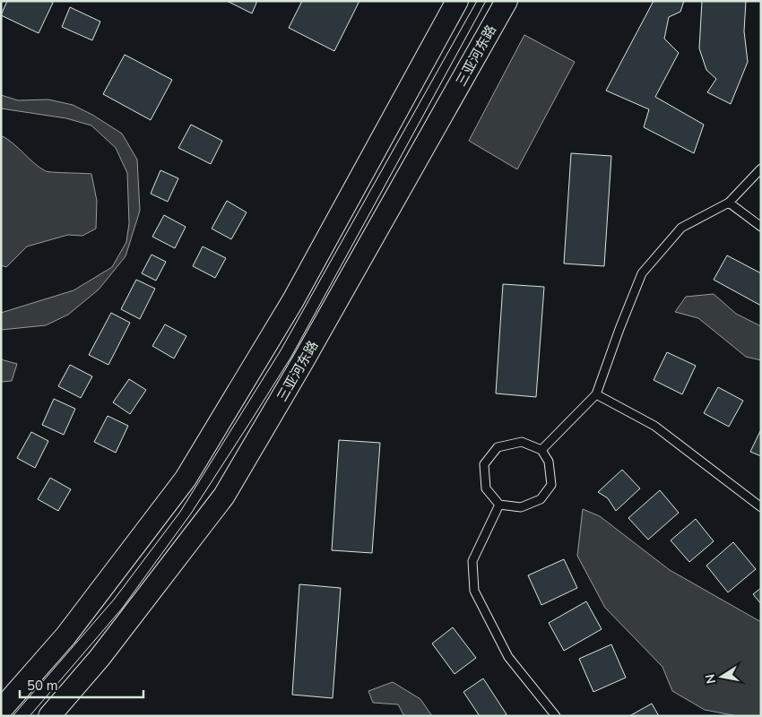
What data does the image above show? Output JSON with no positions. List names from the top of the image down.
{
  "streets": {
    "main road": ["三亚河东路"]
  },
  "scale_bar": "50 m",
  "north": "left"
}
